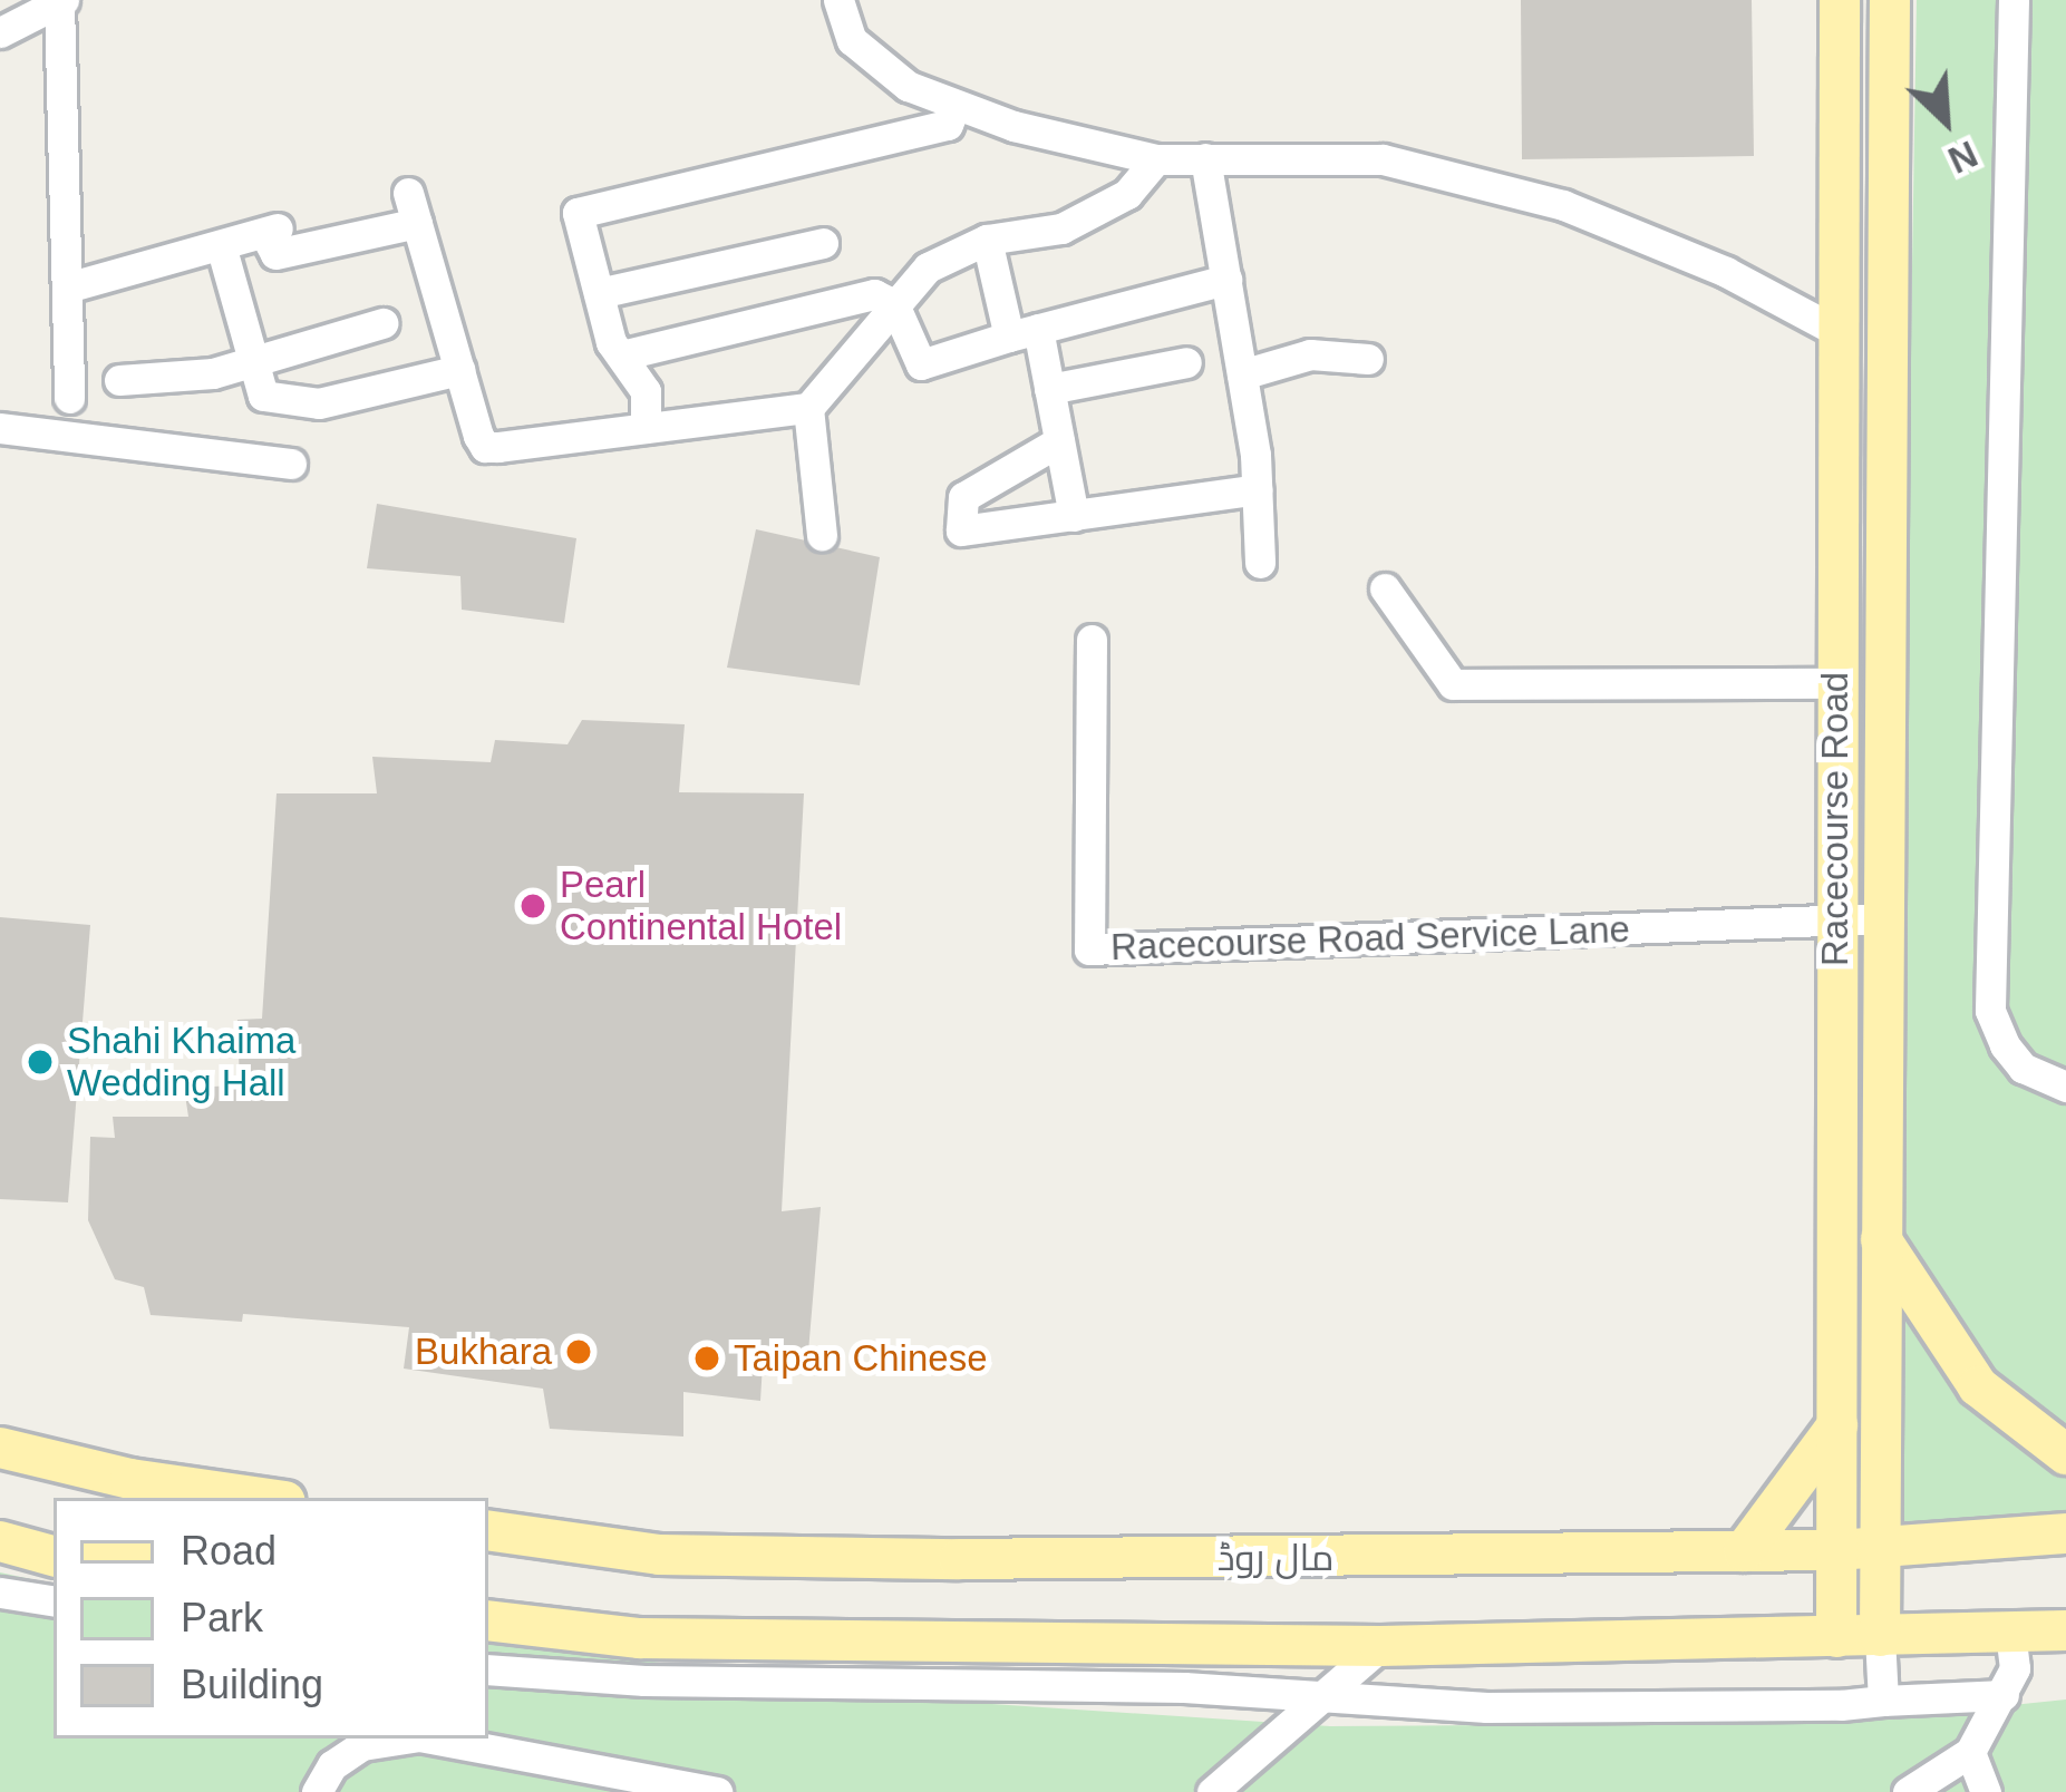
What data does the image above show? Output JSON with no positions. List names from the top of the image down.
{
  "streets": {
    "main road": ["Racecourse Road", "مال روڈ"],
    "street": ["Racecourse Road Service Lane"]
  },
  "crossings": [
    ["Racecourse Road", "Racecourse Road Service Lane"],
    ["Racecourse Road", "مال روڈ"]
  ],
  "places": [
    "Pearl Continental Hotel",
    "Shahi Khaima Wedding Hall",
    "Bukhara",
    "Taipan Chinese"
  ],
  "legend": ["Road", "Park", "Building"],
  "north": "bottom right"
}
